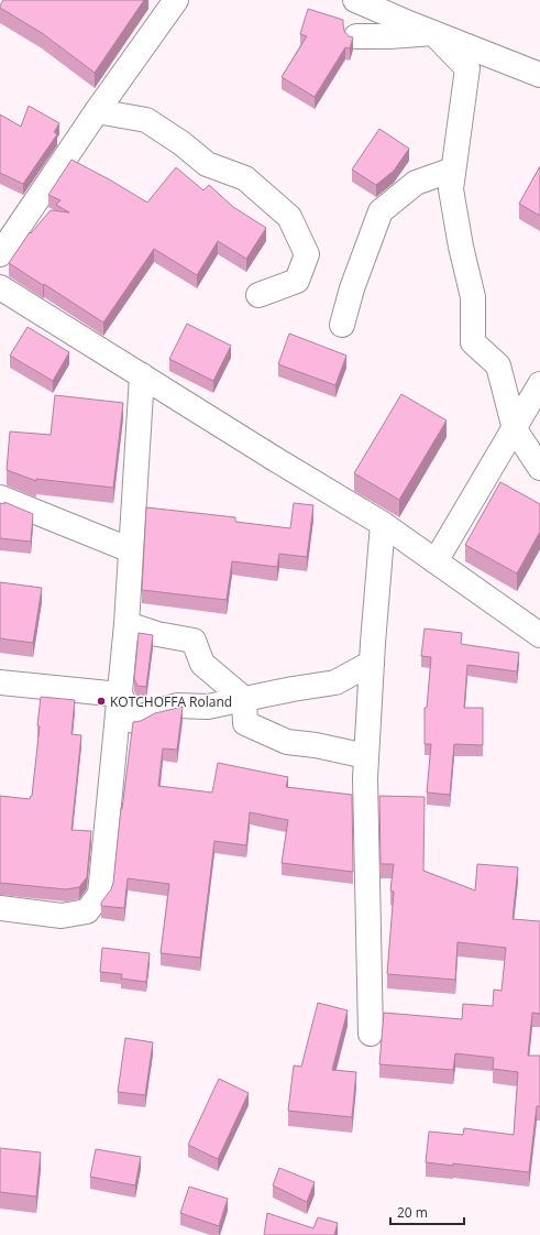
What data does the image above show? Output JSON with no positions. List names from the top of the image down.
{
  "places": ["KOTCHOFFA Roland"],
  "scale_bar": "20 m"
}
